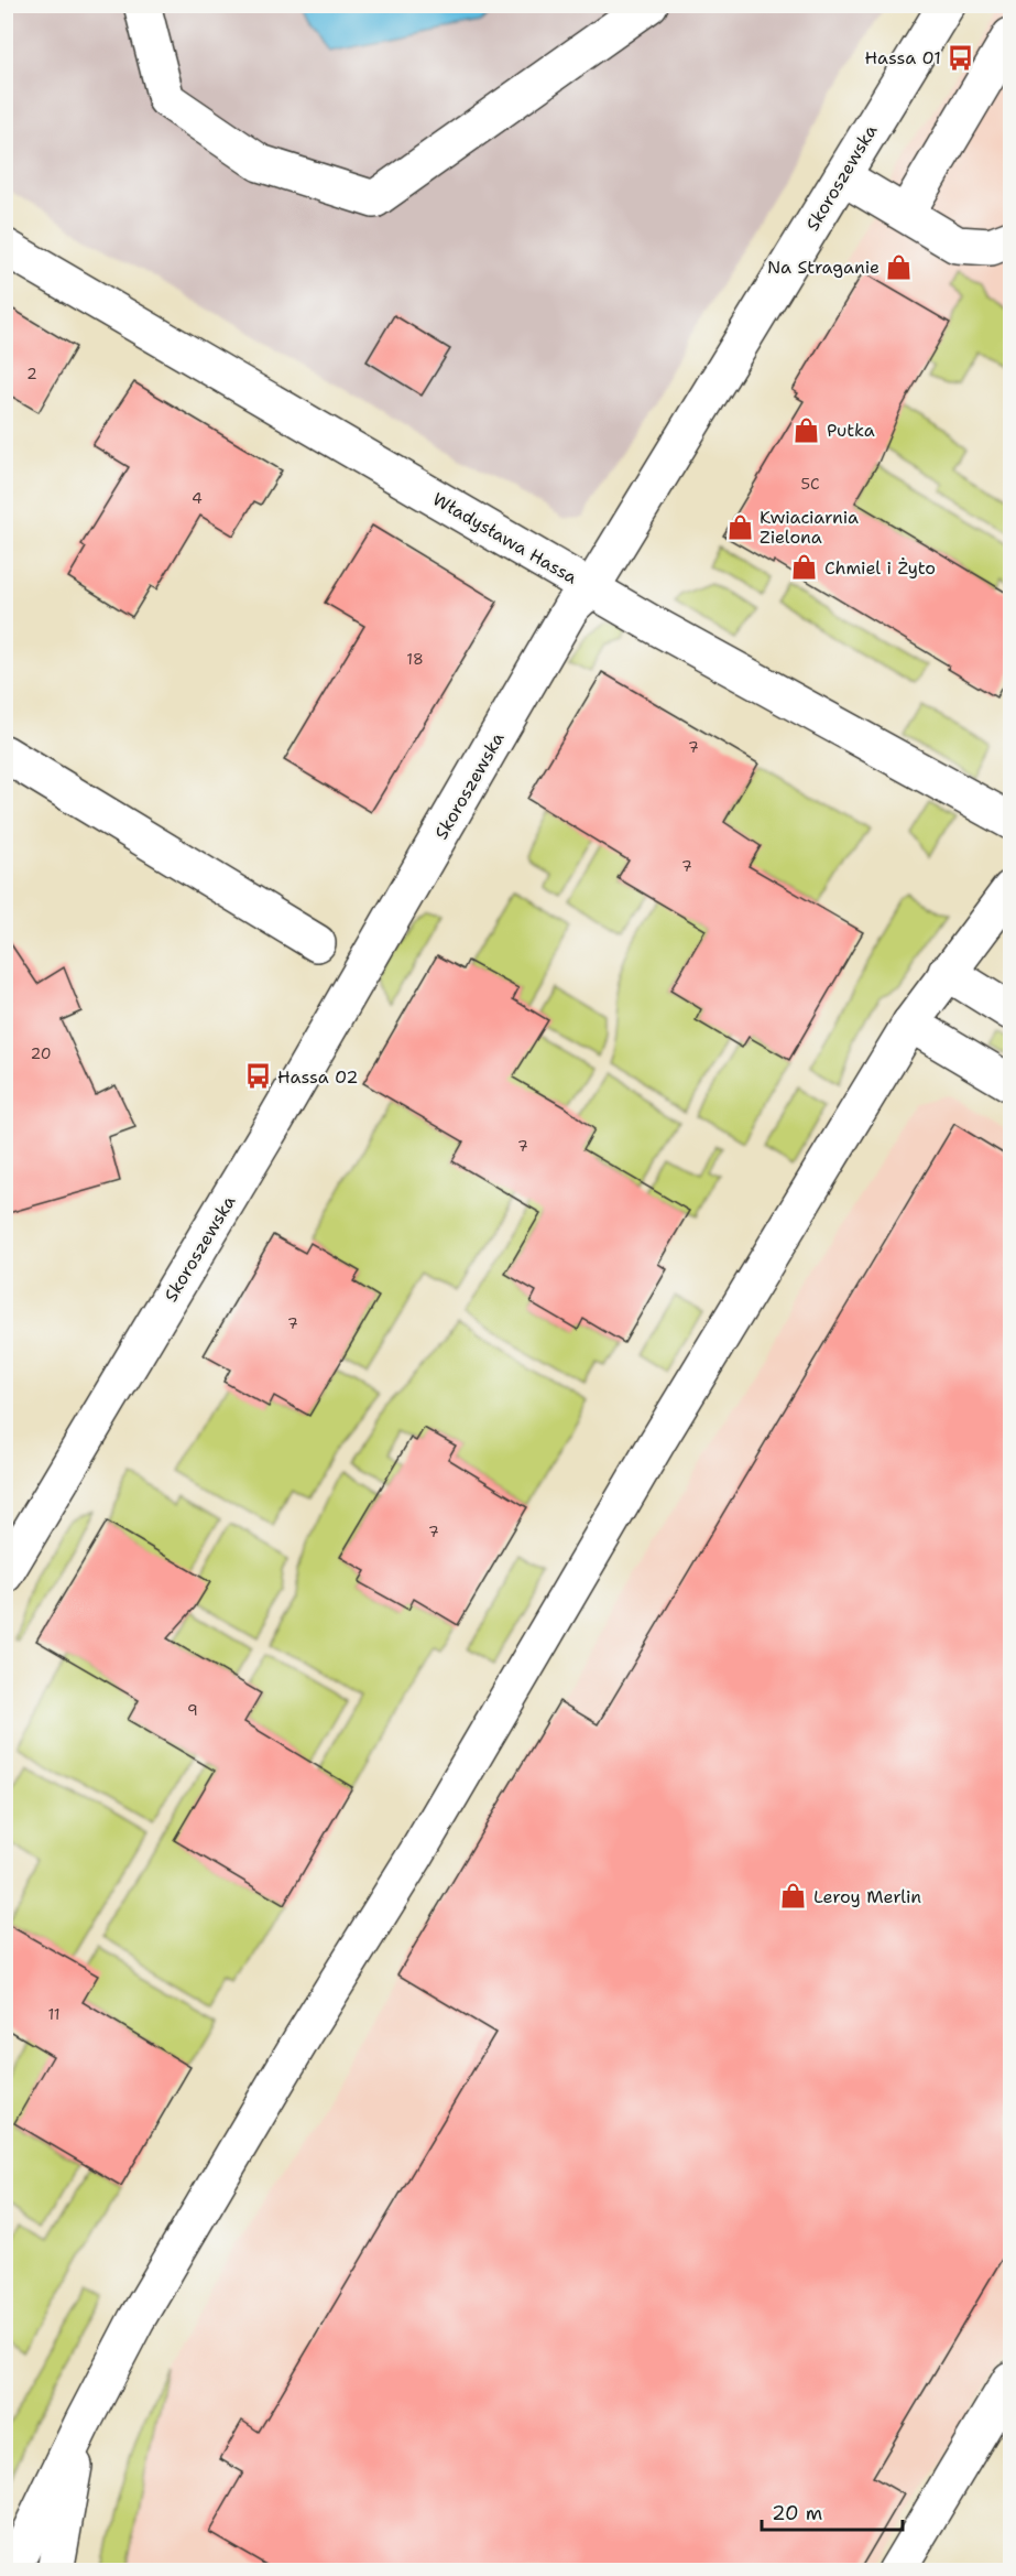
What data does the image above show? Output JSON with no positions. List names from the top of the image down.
{
  "streets": {
    "street": ["Skoroszewska", "Władysława Hassa"]
  },
  "crossings": [
    ["Skoroszewska", "Władysława Hassa"]
  ],
  "places": {
    "bus stop": ["Hassa 01", "Hassa 02"],
    "shop": [
      "Na Straganie",
      "Putka",
      "Kwiaciarnia Zielona",
      "Chmiel i Żyto",
      "Leroy Merlin"
    ]
  },
  "house_numbers": [
    "2",
    "5C",
    "4",
    "18",
    "7",
    "7",
    "20",
    "7",
    "7",
    "7",
    "9",
    "11"
  ],
  "scale_bar": "20 m"
}
